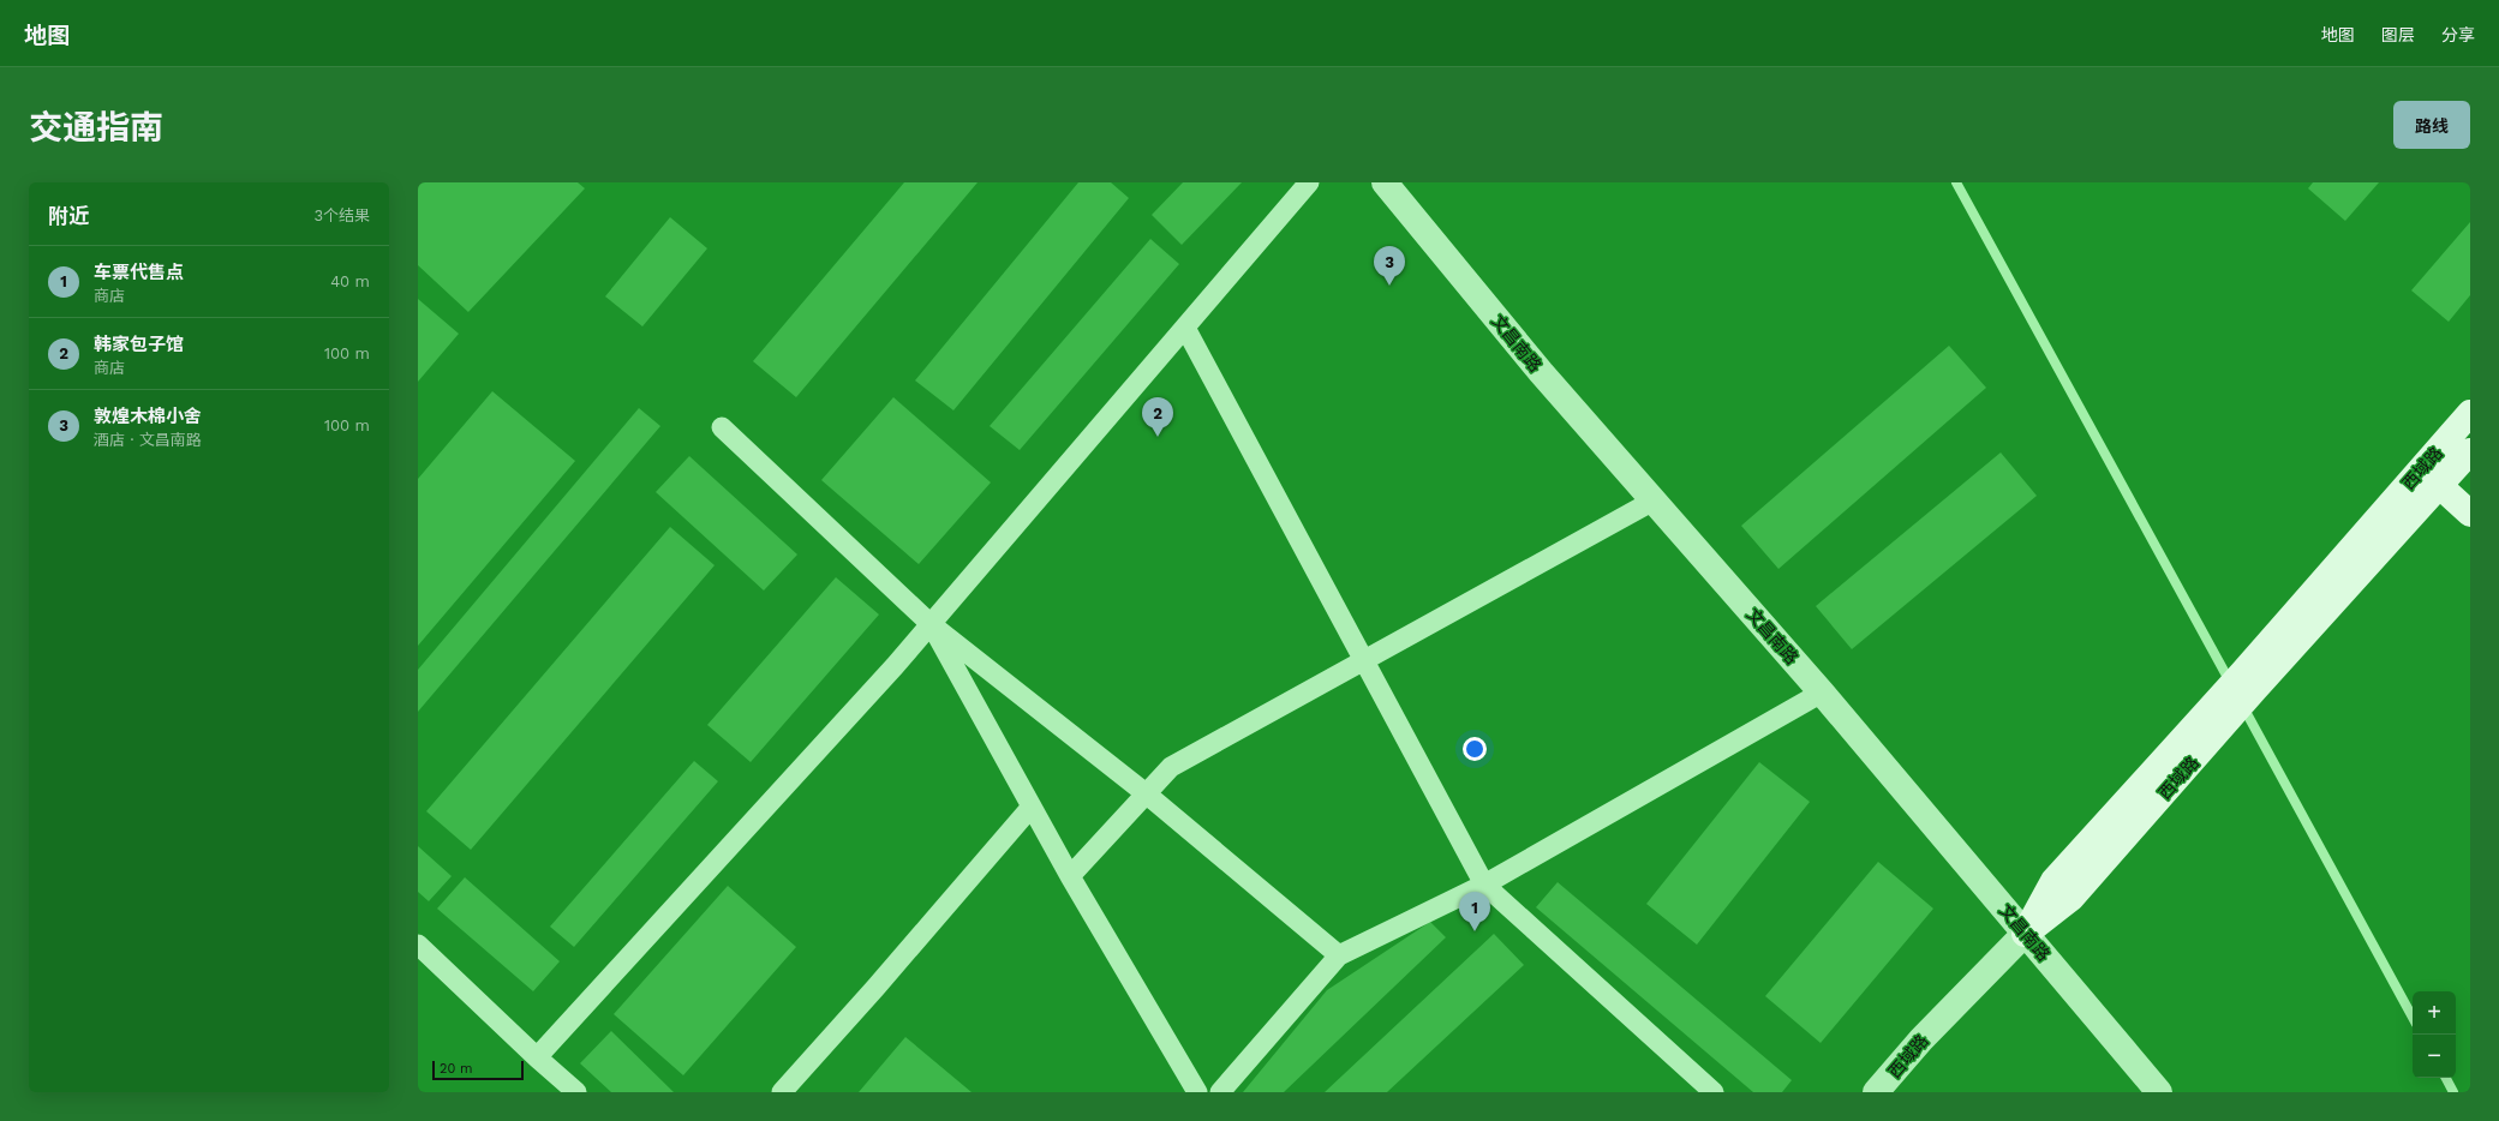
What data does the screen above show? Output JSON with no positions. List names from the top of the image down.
{
  "streets": {
    "main road": ["西域路"],
    "street": ["文昌南路"]
  },
  "crossings": [
    ["文昌南路", "西域路"]
  ],
  "scale_bar": "20 m",
  "page": {
    "header": "地图",
    "nav": ["地图", "图层", "分享"],
    "title": "交通指南",
    "buttons": "路线",
    "heading": ["附近", "3个结果"],
    "list": [
      {
        "mark": "1",
        "name": "车票代售点",
        "note": "商店",
        "value": "40 m"
      },
      {
        "mark": "2",
        "name": "韩家包子馆",
        "note": "商店",
        "value": "100 m"
      },
      {
        "mark": "3",
        "name": "敦煌木棉小舍",
        "note": "酒店 · 文昌南路",
        "value": "100 m"
      }
    ],
    "pins": ["3", "2", "1"],
    "map_buttons": ["+", "−"],
    "scale": "20 m"
  }
}
